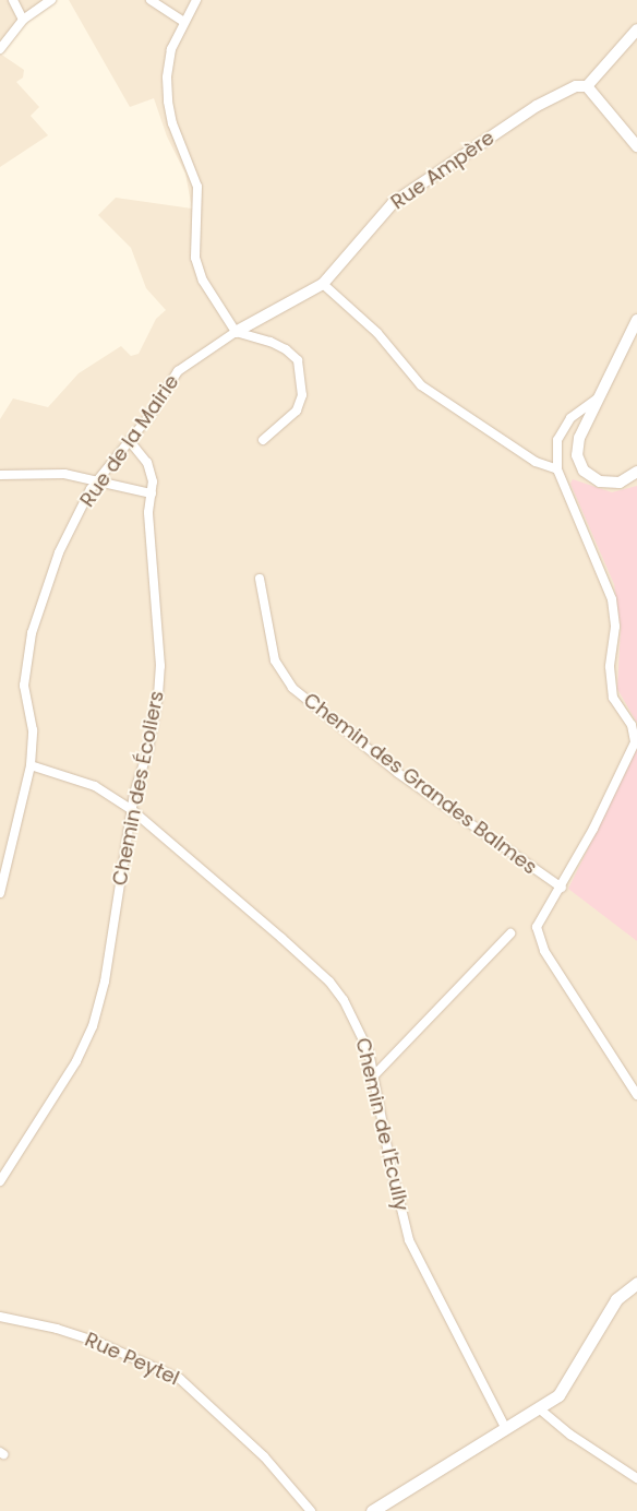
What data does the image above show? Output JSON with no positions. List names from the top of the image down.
{
  "streets": {
    "street": [
      "Rue Ampère",
      "Rue de la Mairie",
      "Chemin des Grandes Balmes",
      "Chemin des Écoliers",
      "Chemin de l'Ecully",
      "Rue Peytel"
    ]
  },
  "crossings": [
    ["Rue Ampère", "Rue de la Mairie"],
    ["Rue de la Mairie", "Chemin des Écoliers"],
    ["Rue de la Mairie", "Chemin de l'Ecully"],
    ["Chemin des Écoliers", "Chemin de l'Ecully"]
  ]
}
